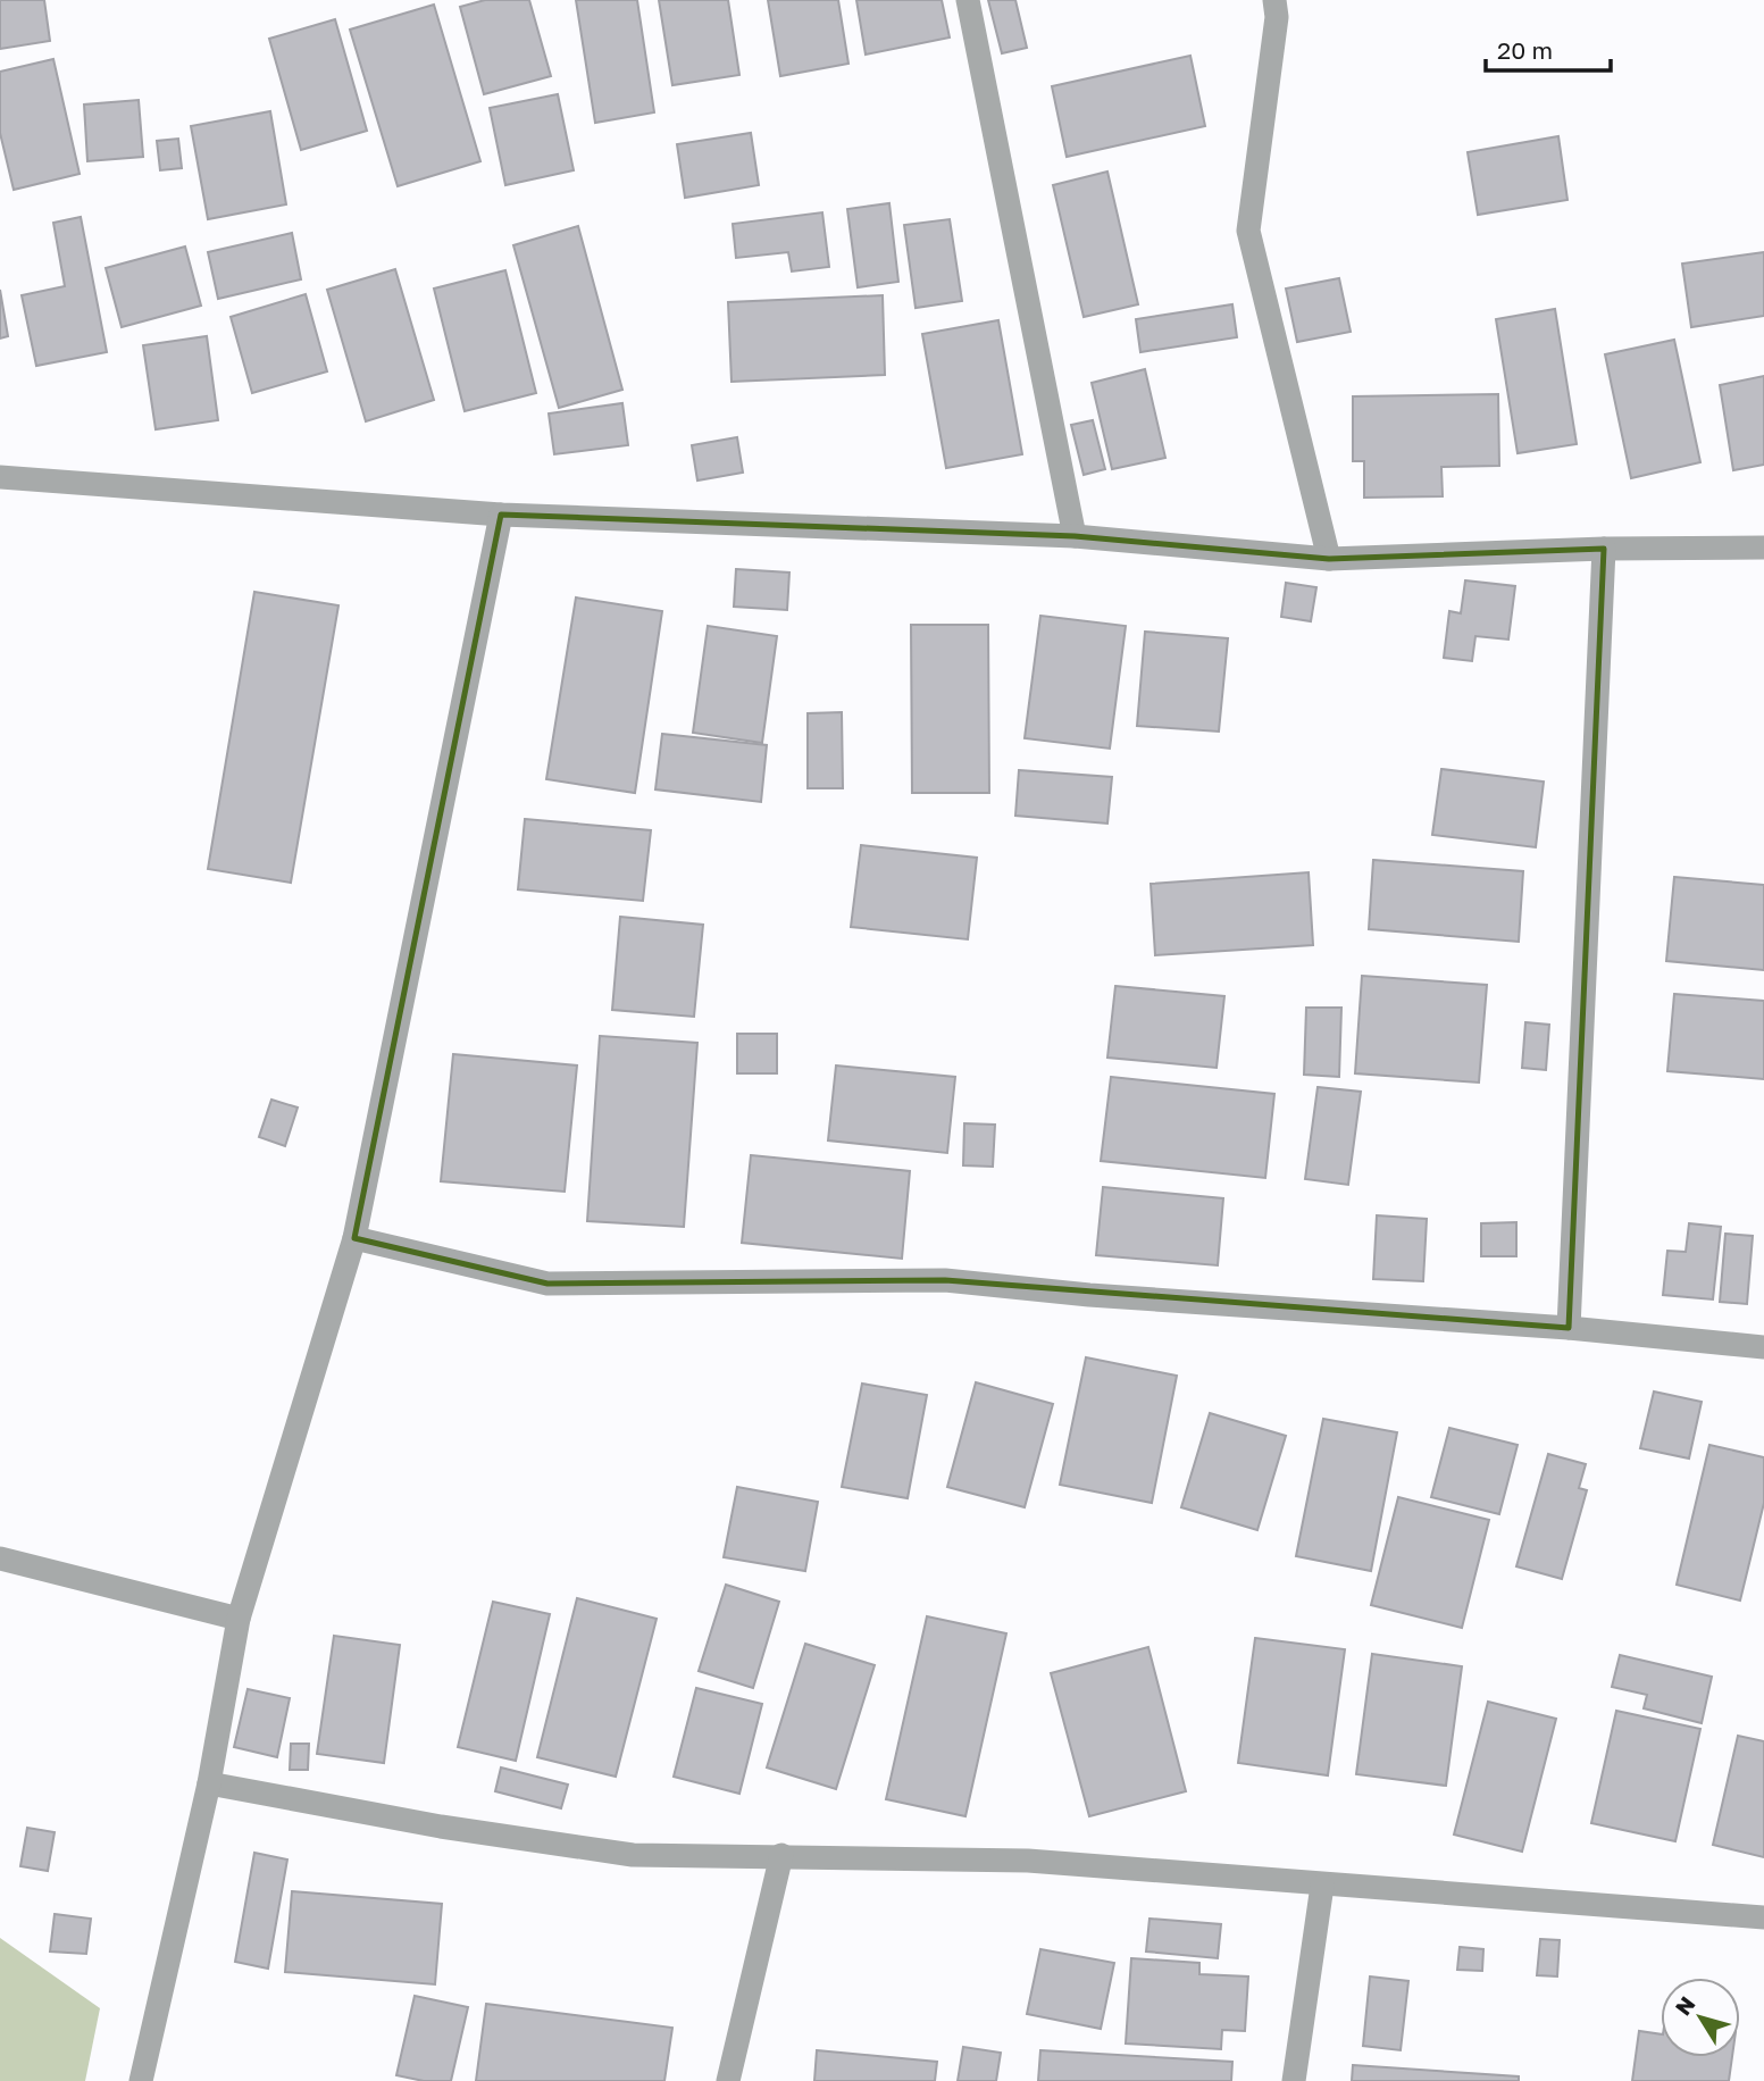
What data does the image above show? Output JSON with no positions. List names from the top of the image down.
{
  "scale_bar": "20 m",
  "north": "top left"
}
